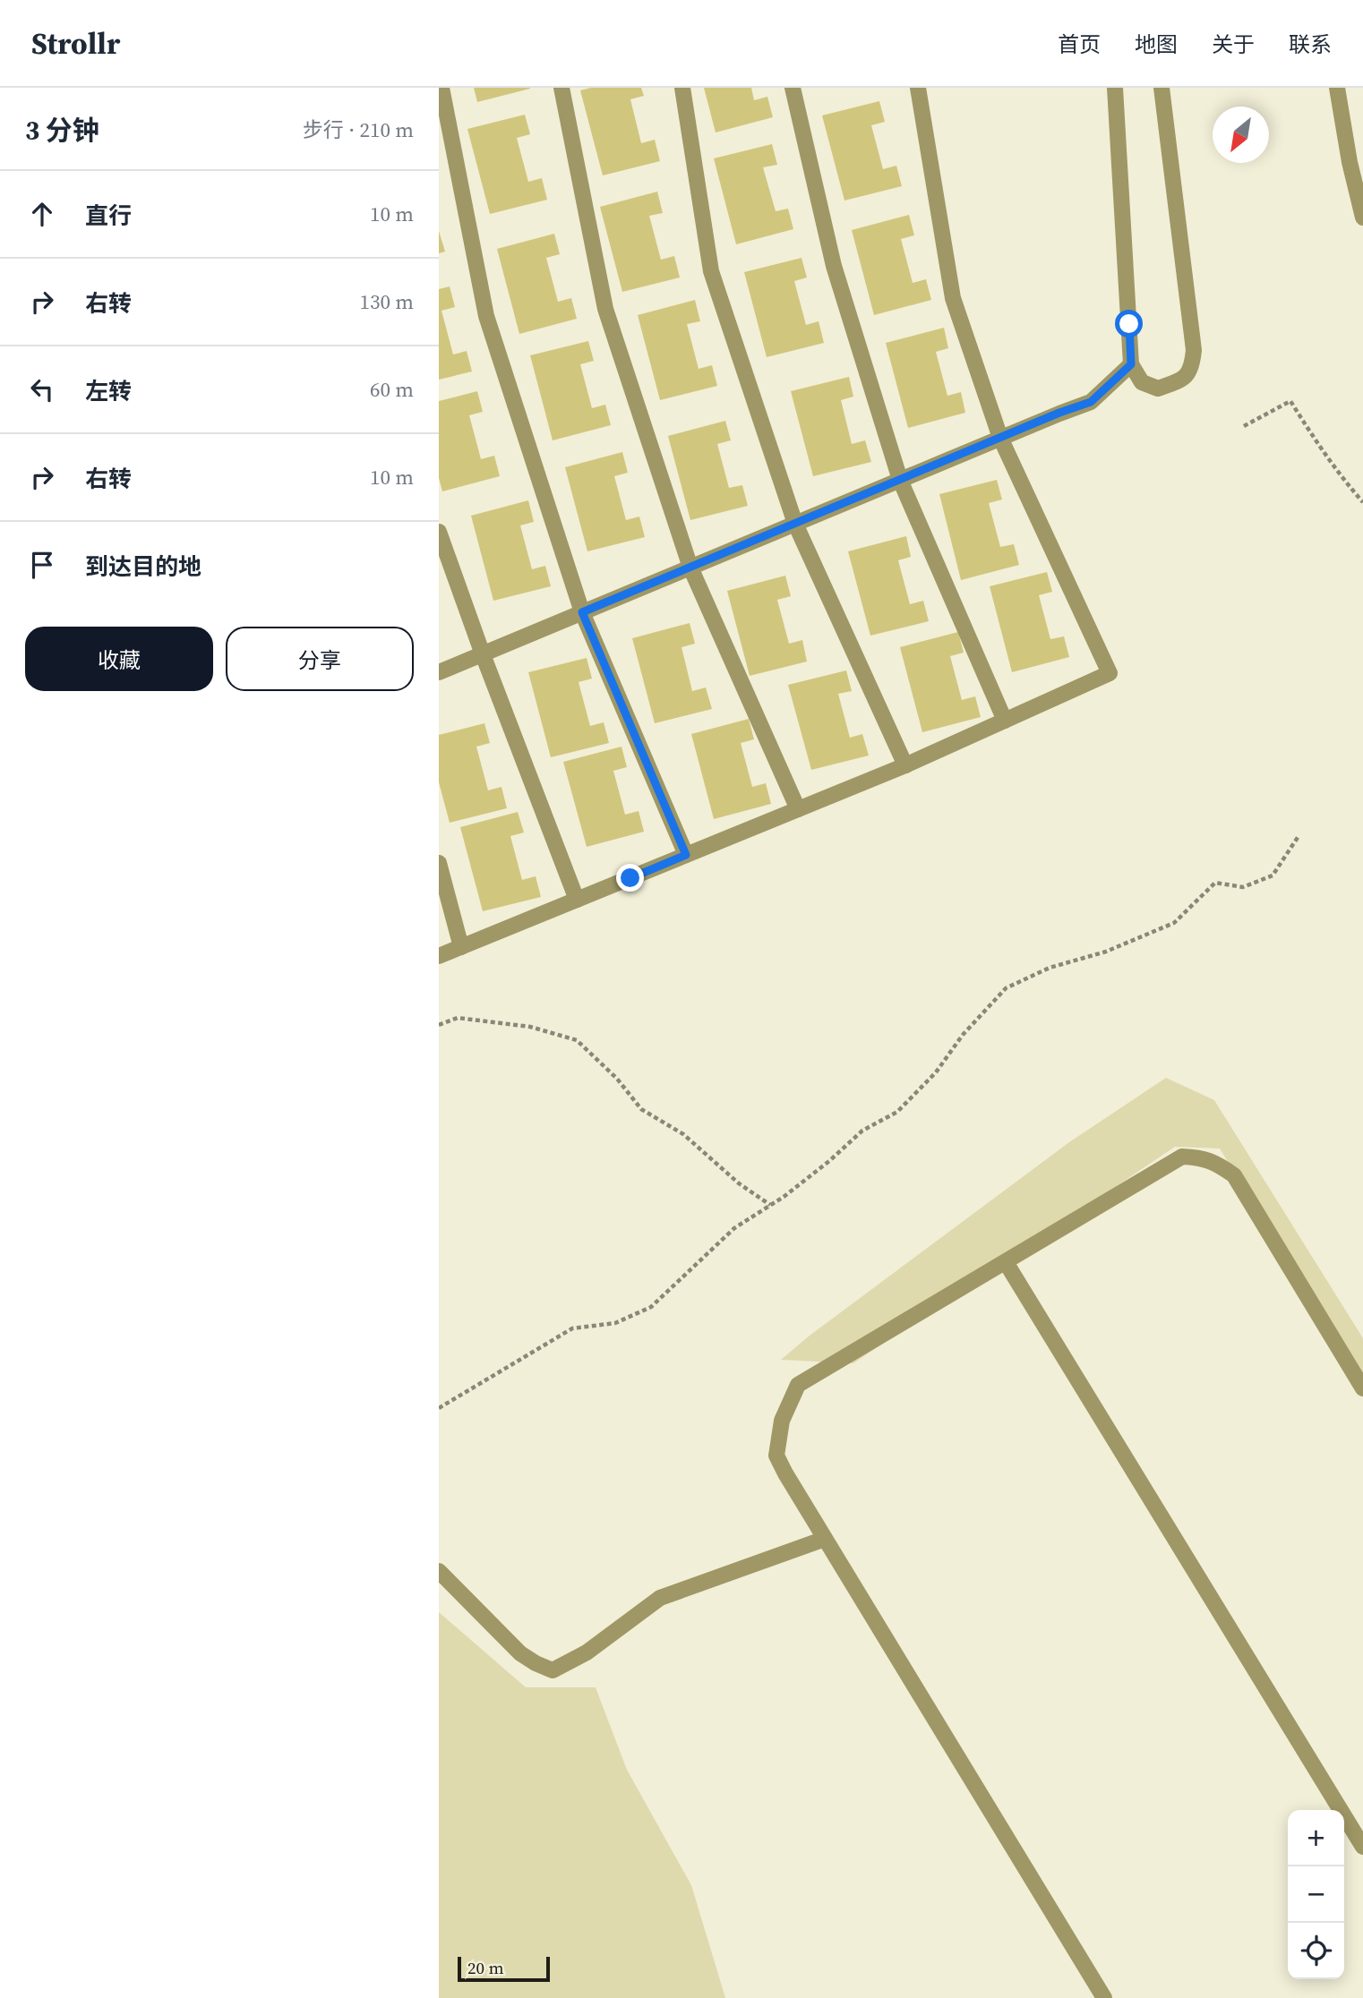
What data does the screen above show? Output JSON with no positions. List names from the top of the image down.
{
  "scale_bar": "20 m",
  "north": "bottom left",
  "page": {
    "header": "Strollr",
    "nav": [
      "首页",
      "地图",
      "关于",
      "联系"
    ],
    "heading": ["3 分钟", "步行 · 210 m"],
    "list": [
      ["直行", "10 m"],
      ["右转", "130 m"],
      ["左转", "60 m"],
      ["右转", "10 m"],
      "到达目的地"
    ],
    "buttons": ["收藏", "分享"],
    "map_buttons": ["+", "−"],
    "scale": "20 m"
  }
}
